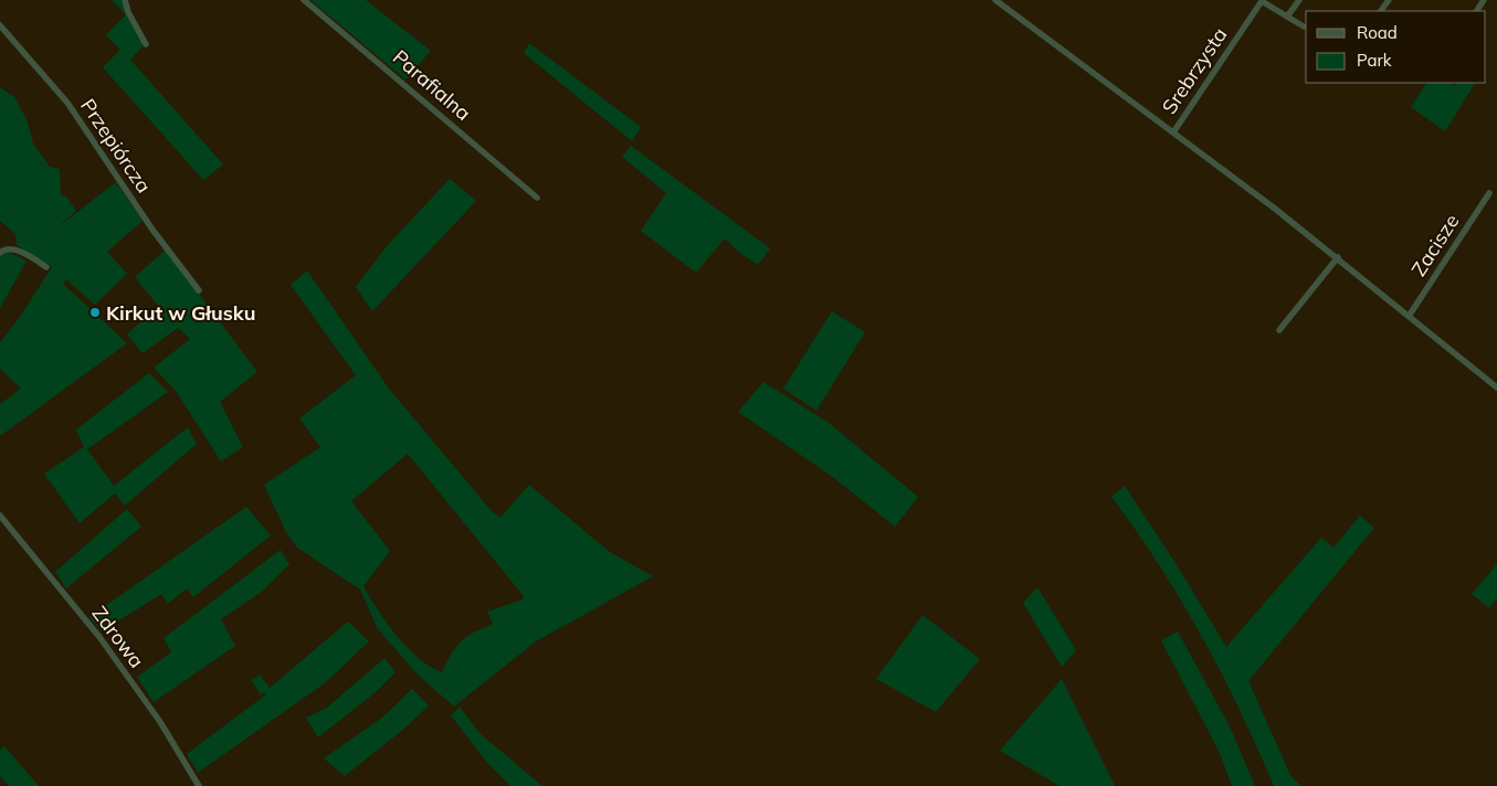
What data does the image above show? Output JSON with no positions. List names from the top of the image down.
{
  "streets": {
    "street": [
      "Srebrzysta",
      "Parafialna",
      "Przepiórcza",
      "Zacisze",
      "Zdrowa"
    ]
  },
  "places": ["Kirkut w Głusku"],
  "legend": ["Road", "Park"]
}
